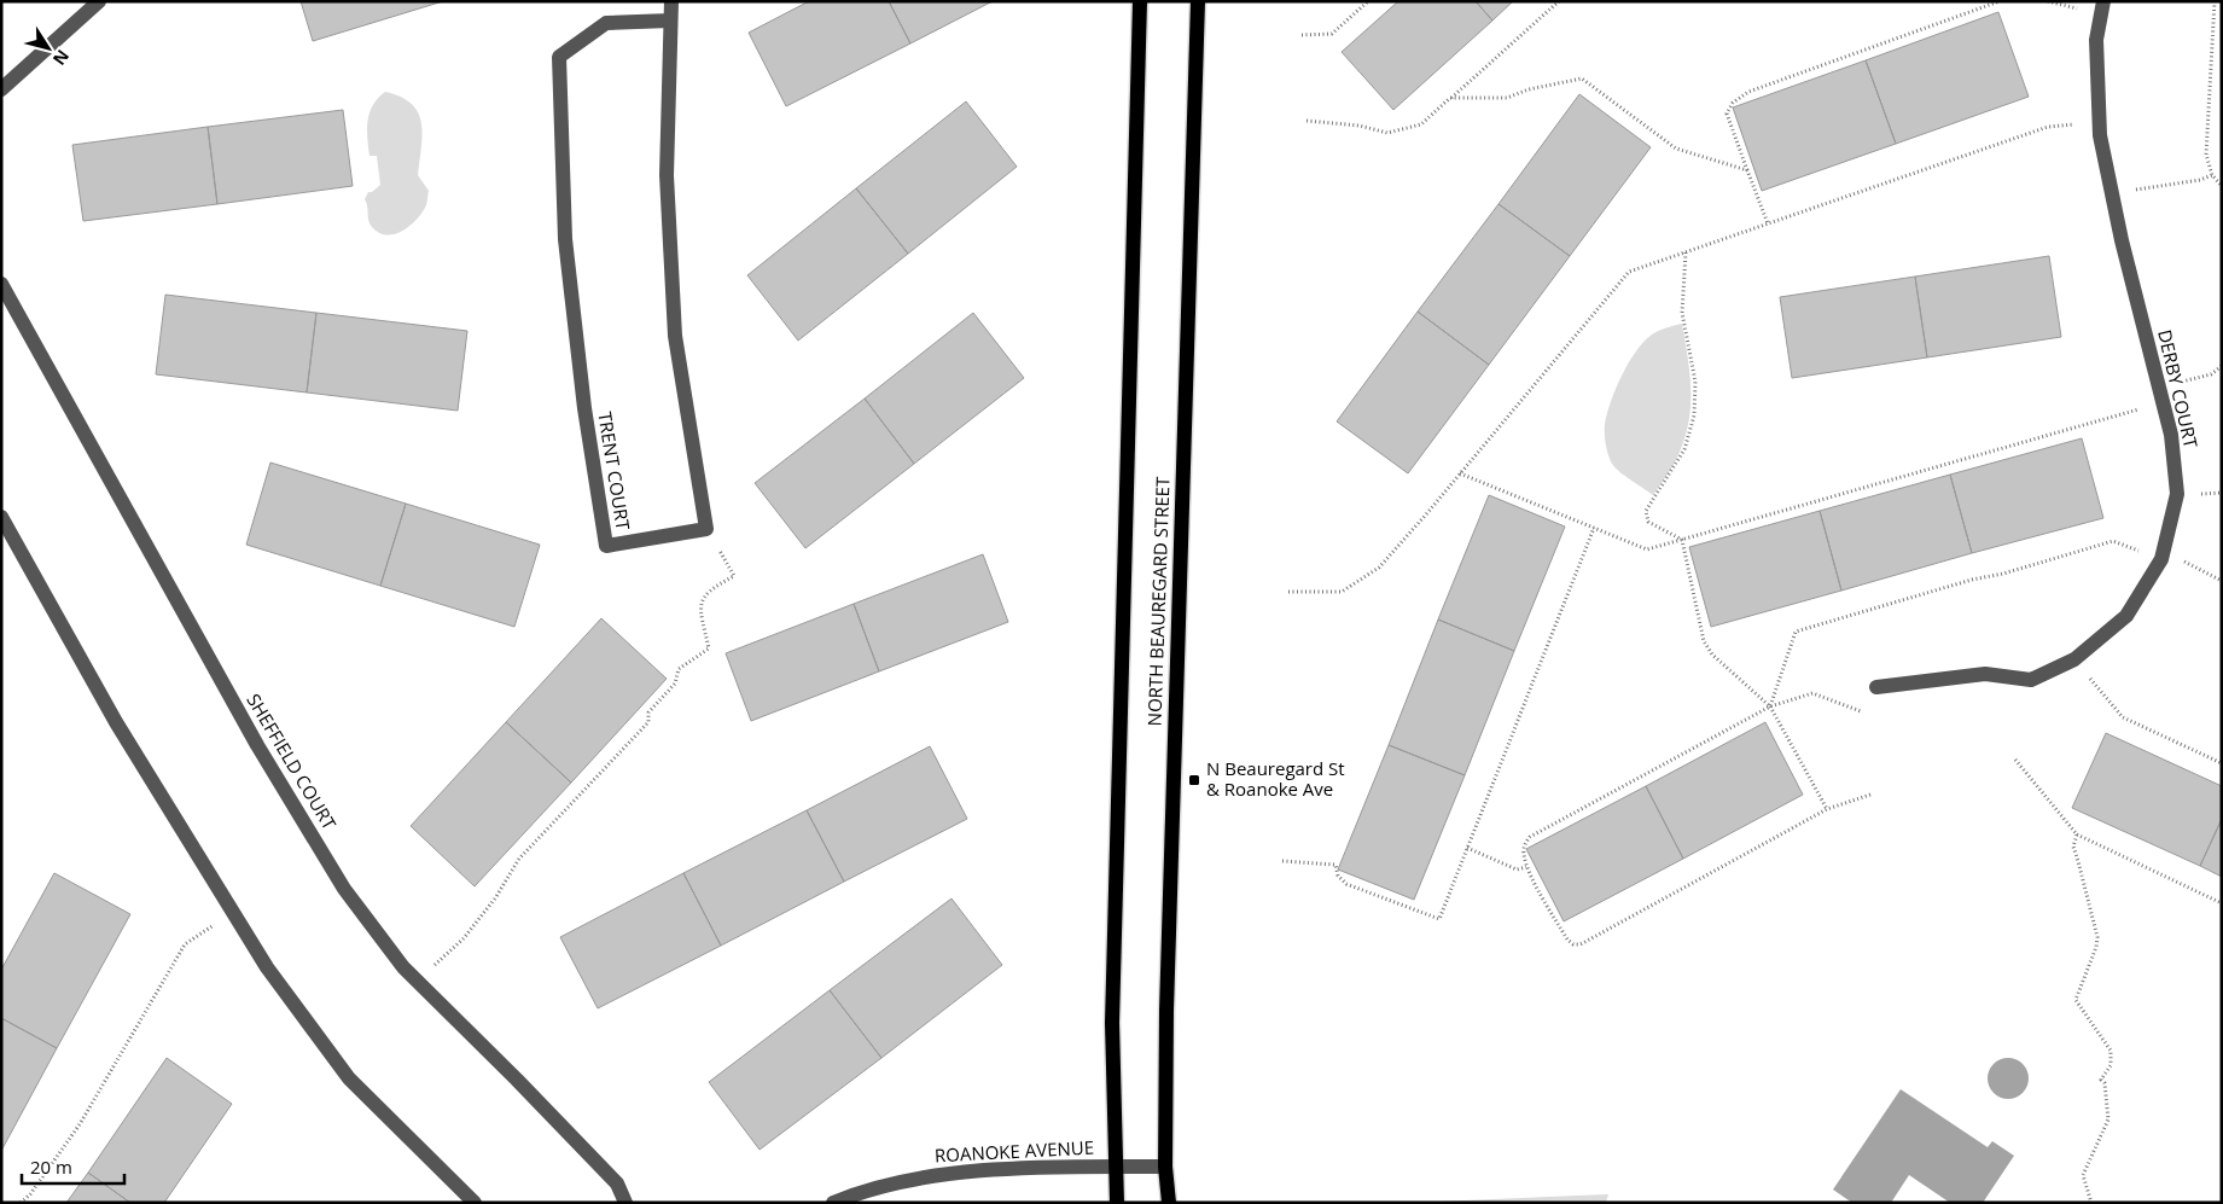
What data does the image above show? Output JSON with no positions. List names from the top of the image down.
{
  "streets": {
    "main road": ["NORTH BEAUREGARD STREET"],
    "street": [
      "DERBY COURT",
      "TRENT COURT",
      "SHEFFIELD COURT",
      "ROANOKE AVENUE"
    ]
  },
  "crossings": [
    ["NORTH BEAUREGARD STREET", "ROANOKE AVENUE"]
  ],
  "places": {
    "transit": ["N Beauregard St & Roanoke Ave"]
  },
  "scale_bar": "20 m",
  "north": "bottom right"
}
